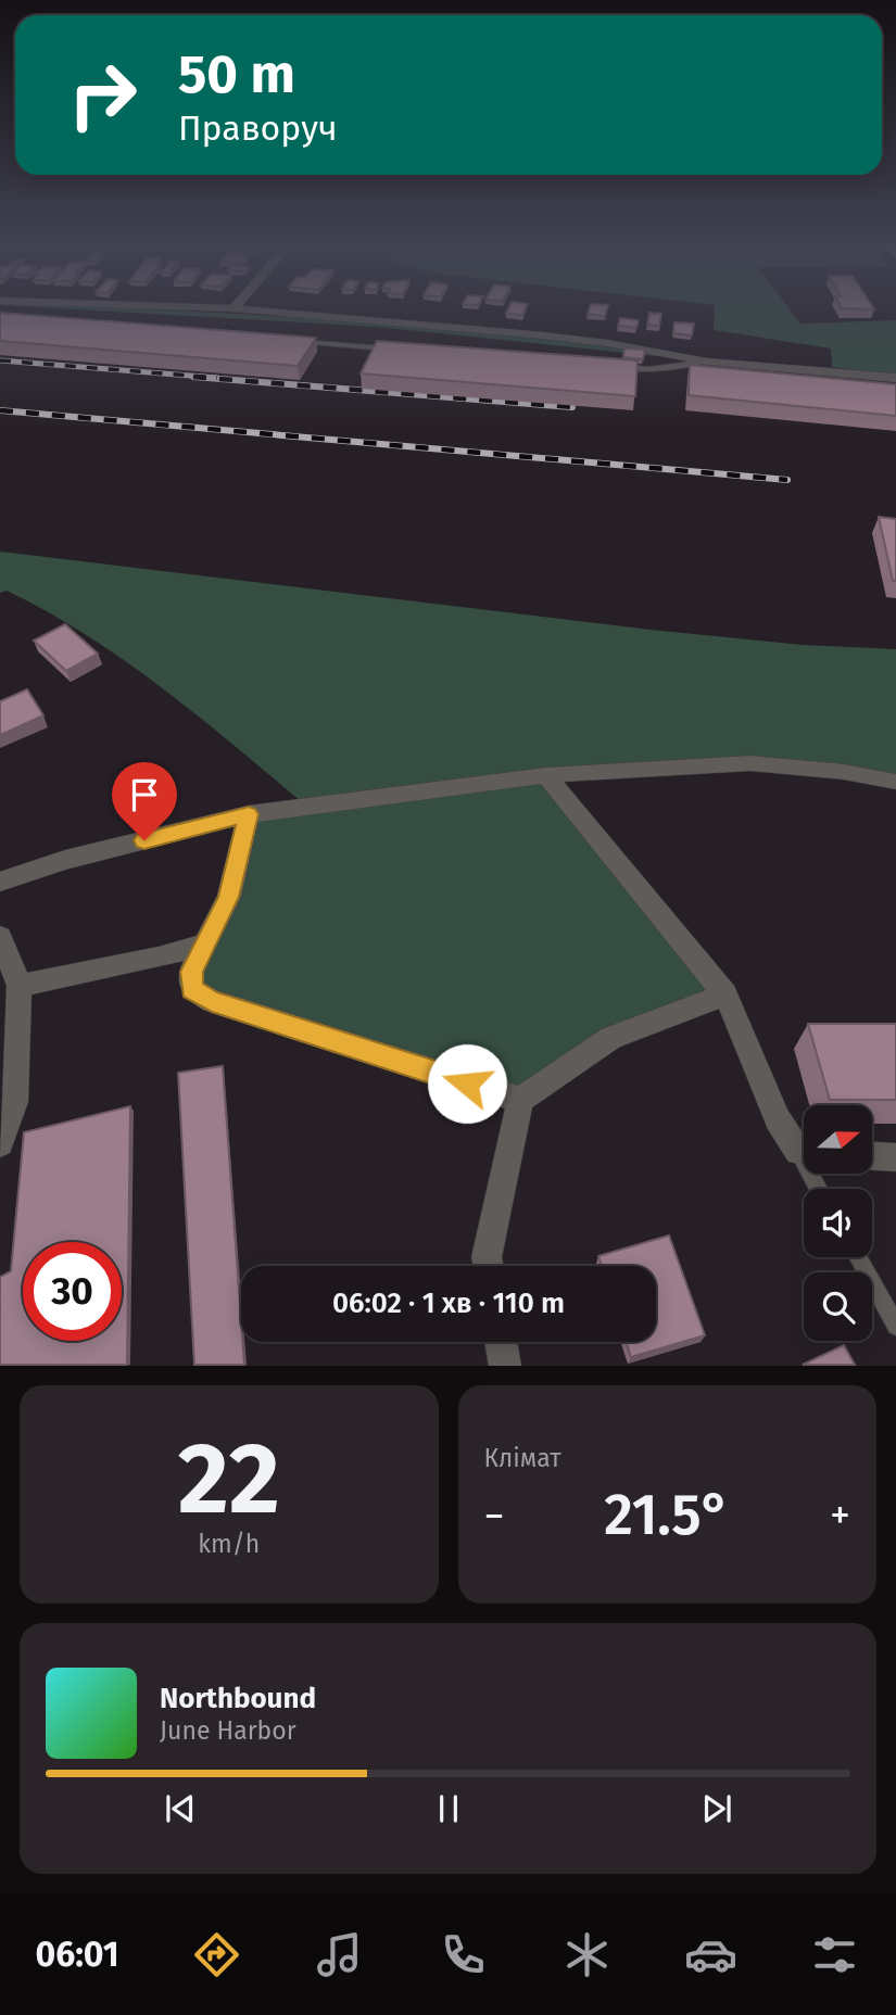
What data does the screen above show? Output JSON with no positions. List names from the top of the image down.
{
  "north": "right",
  "page": {
    "turn": ["50 m", "Праворуч"],
    "limit": "30",
    "trip": "06:02 · 1 хв · 110 m",
    "tile": [
      ["22", "km/h"],
      "Клімат"
    ],
    "heat": ["−", "21.5°", "+"],
    "song": ["Northbound", "June Harbor"],
    "tabs": "06:01"
  }
}
